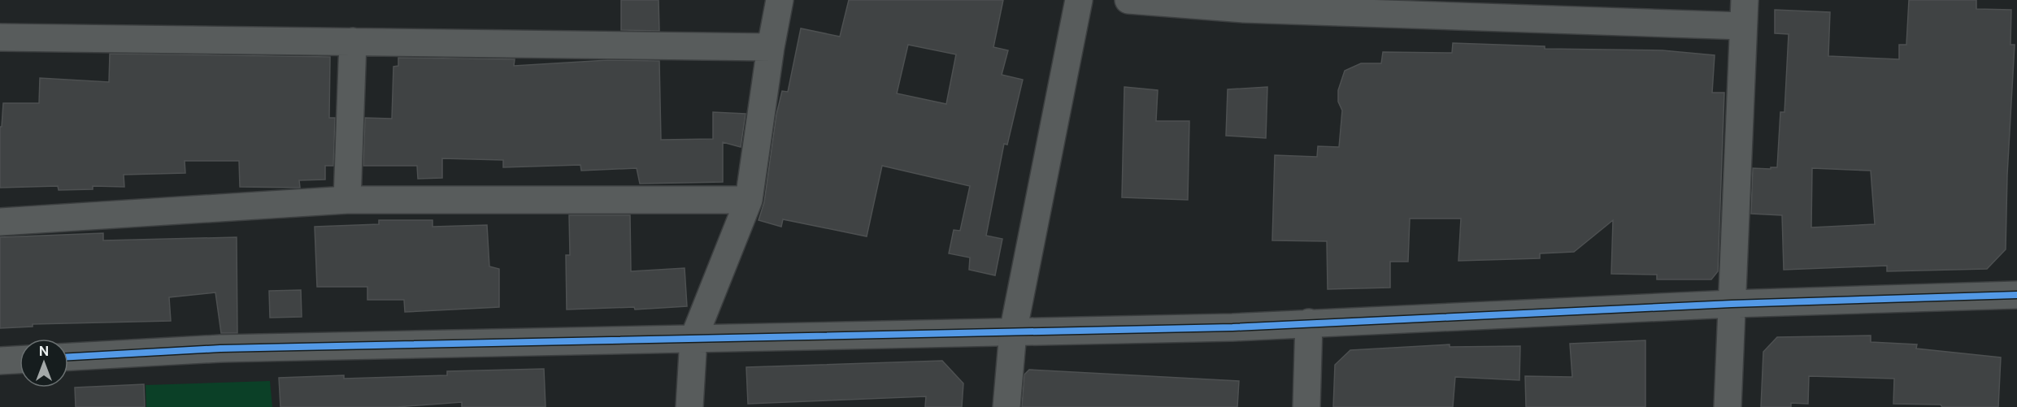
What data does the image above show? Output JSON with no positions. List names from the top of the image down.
{
  "north": "top"
}
